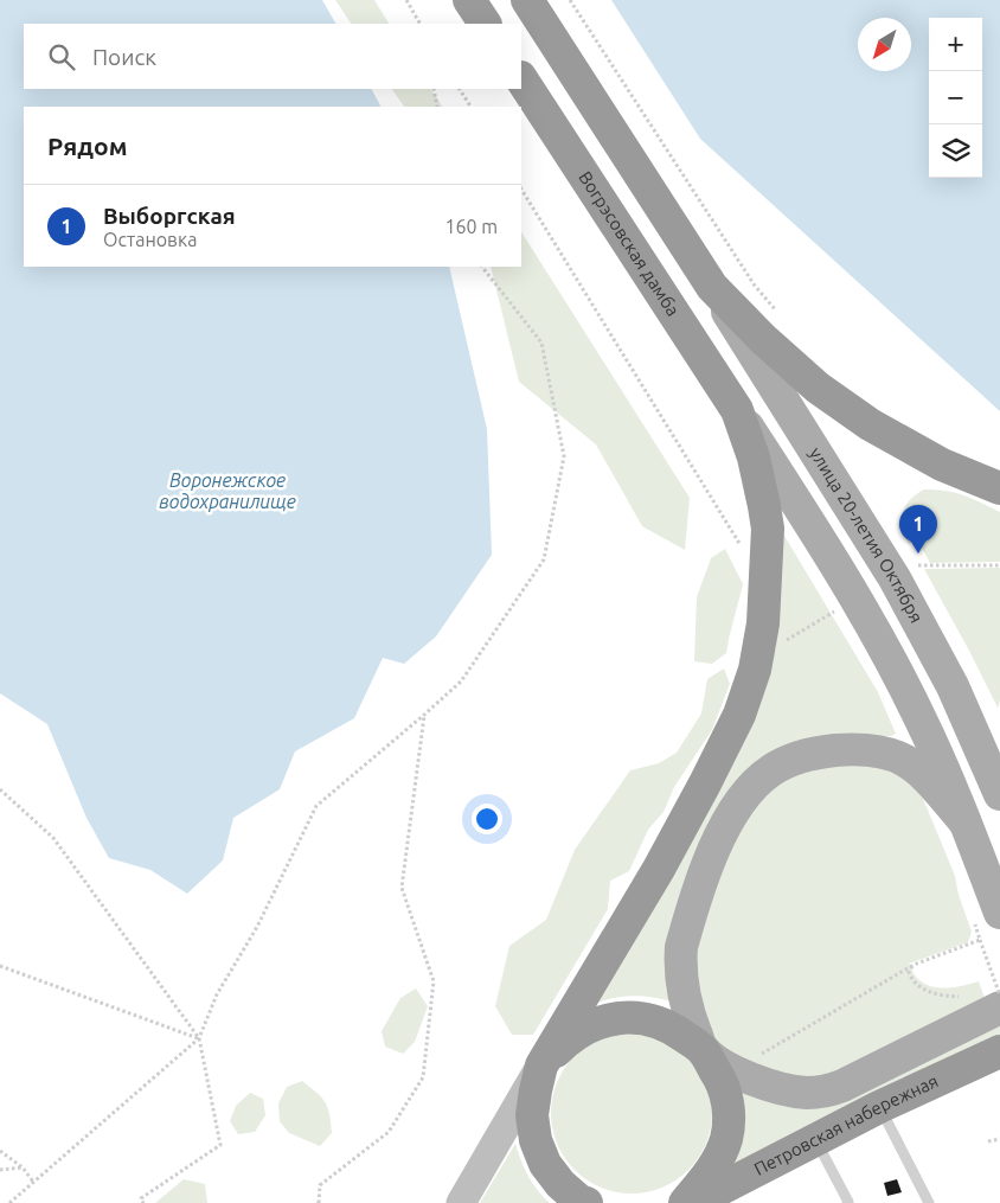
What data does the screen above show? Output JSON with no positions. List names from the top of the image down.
{
  "streets": {
    "highway": ["Вогрэсовская дамба", "Петровская набережная"],
    "main road": ["улица 20-летия Октября"]
  },
  "water": ["Воронежское водохранилище"],
  "north": "bottom left",
  "page": {
    "map_buttons": ["+", "−"],
    "search": "Поиск",
    "heading": "Рядом",
    "list": [
      {
        "mark": "1",
        "name": "Выборгская",
        "note": "Остановка",
        "value": "160 m"
      }
    ],
    "pins": "1"
  }
}
